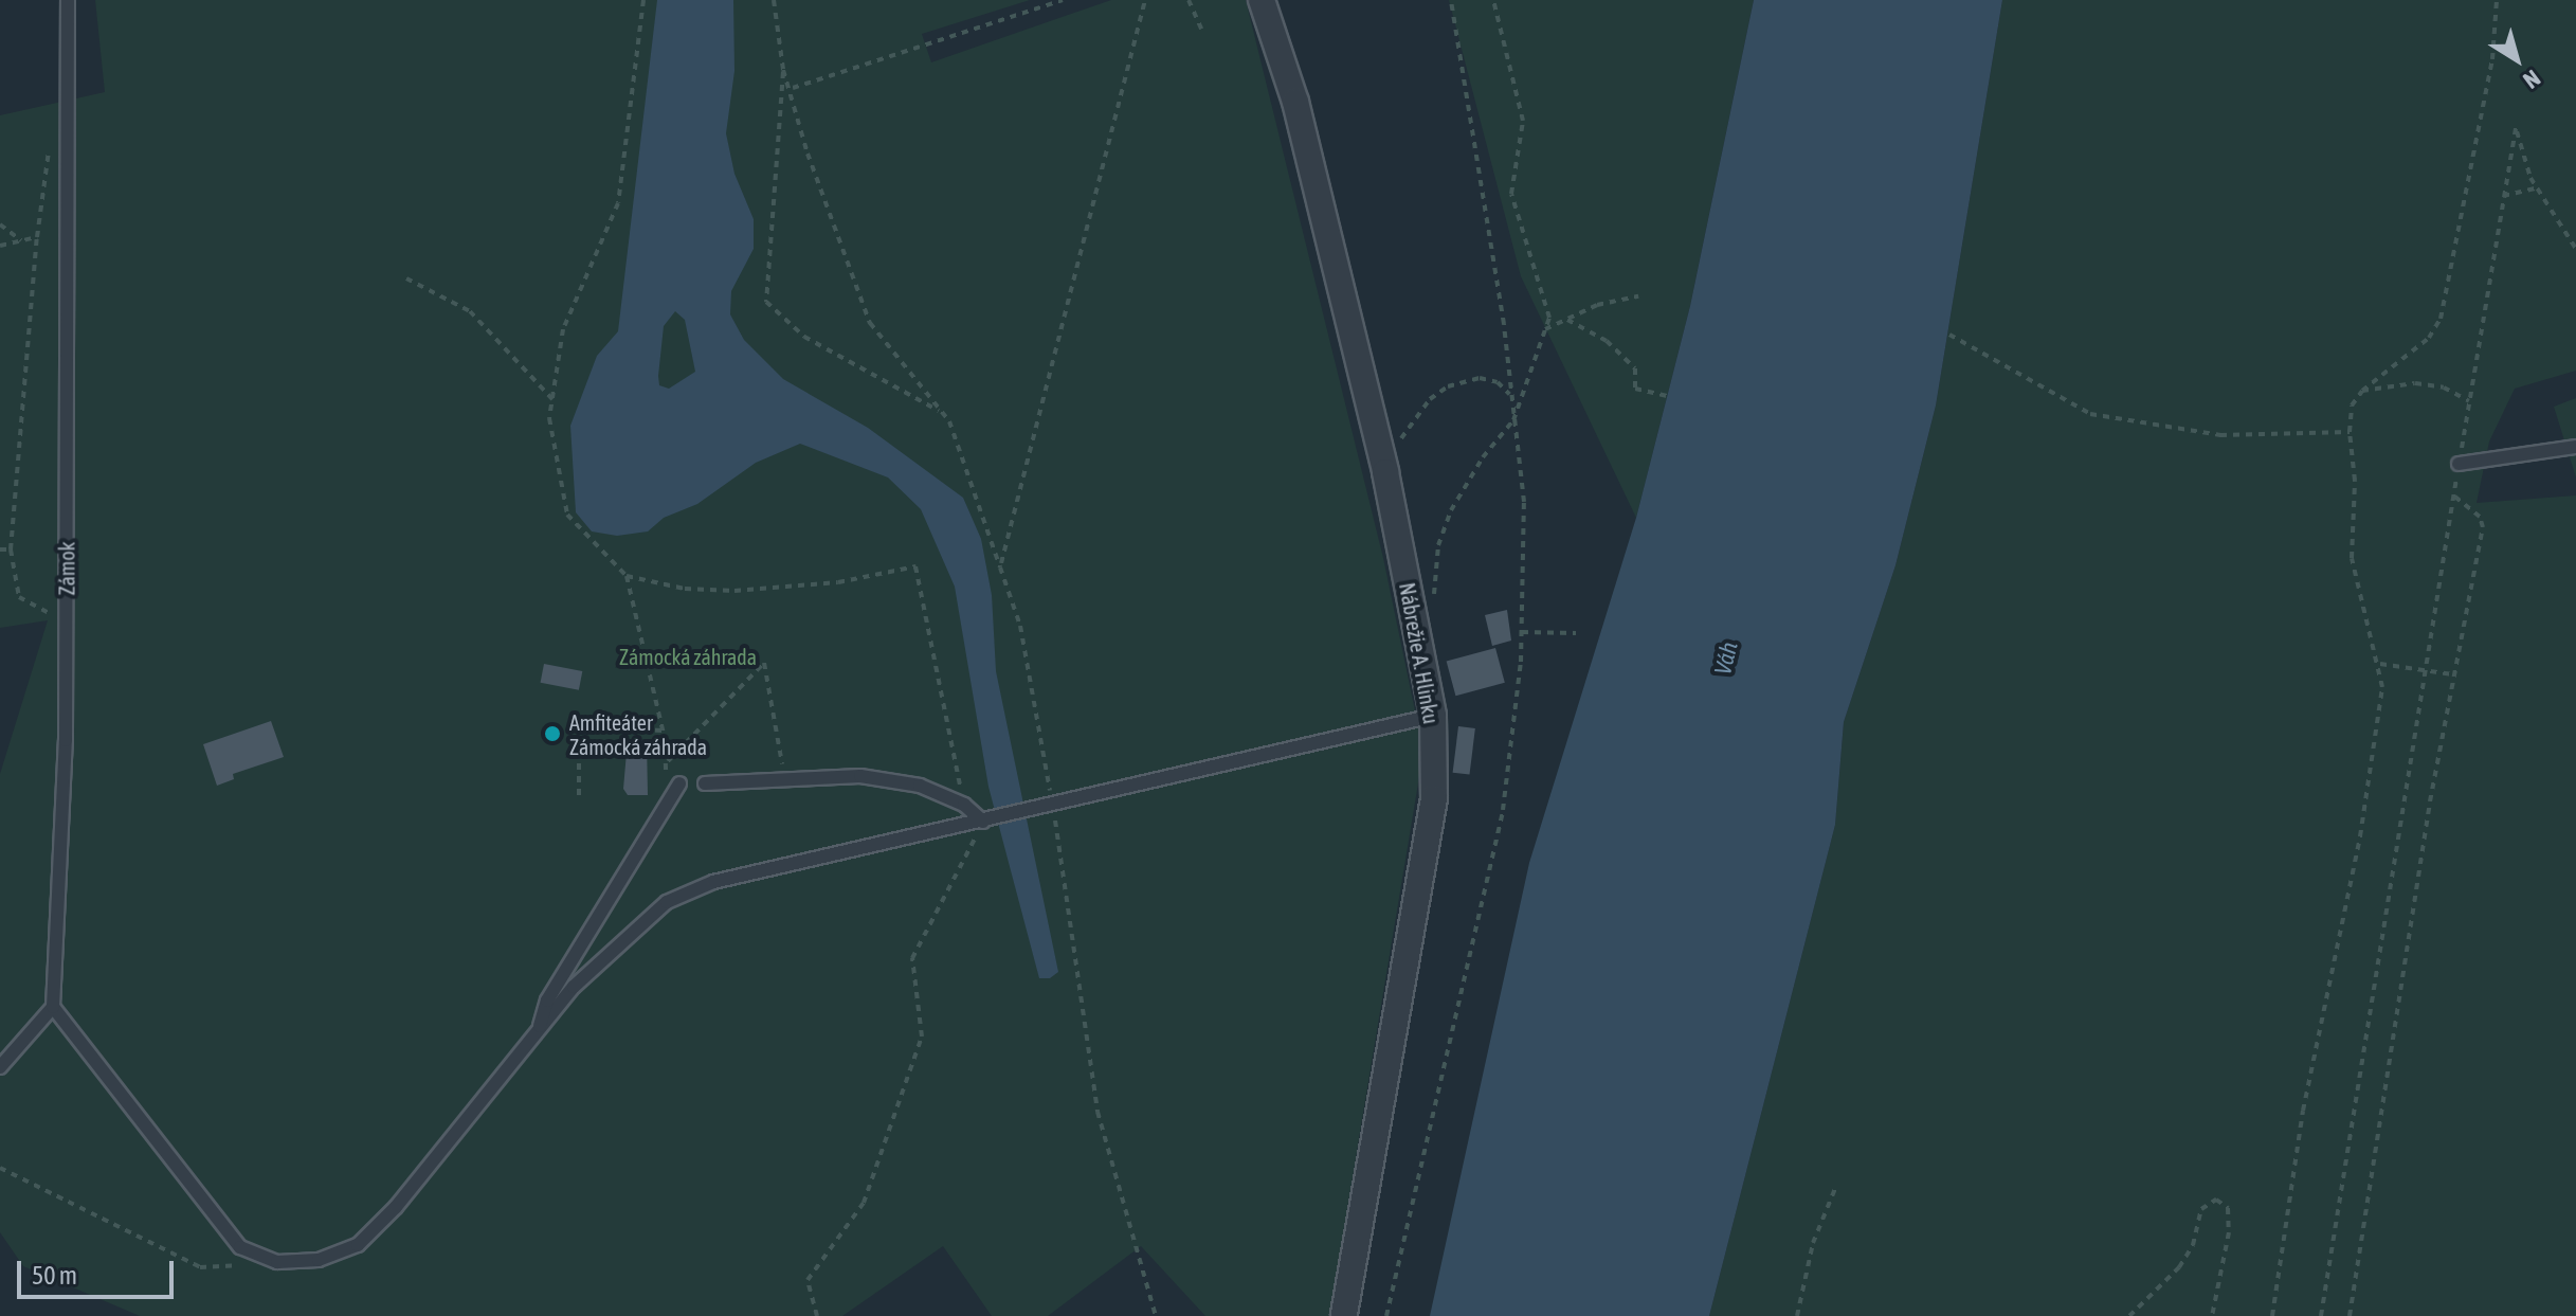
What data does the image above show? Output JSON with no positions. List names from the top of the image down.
{
  "streets": {
    "street": ["Nábrežie A. Hlinku"],
    "lane": ["Zámok"]
  },
  "water": ["Váh"],
  "parks": ["Zámocká záhrada"],
  "places": ["Amfiteáter Zámocká záhrada"],
  "scale_bar": "50 m",
  "north": "bottom right"
}
